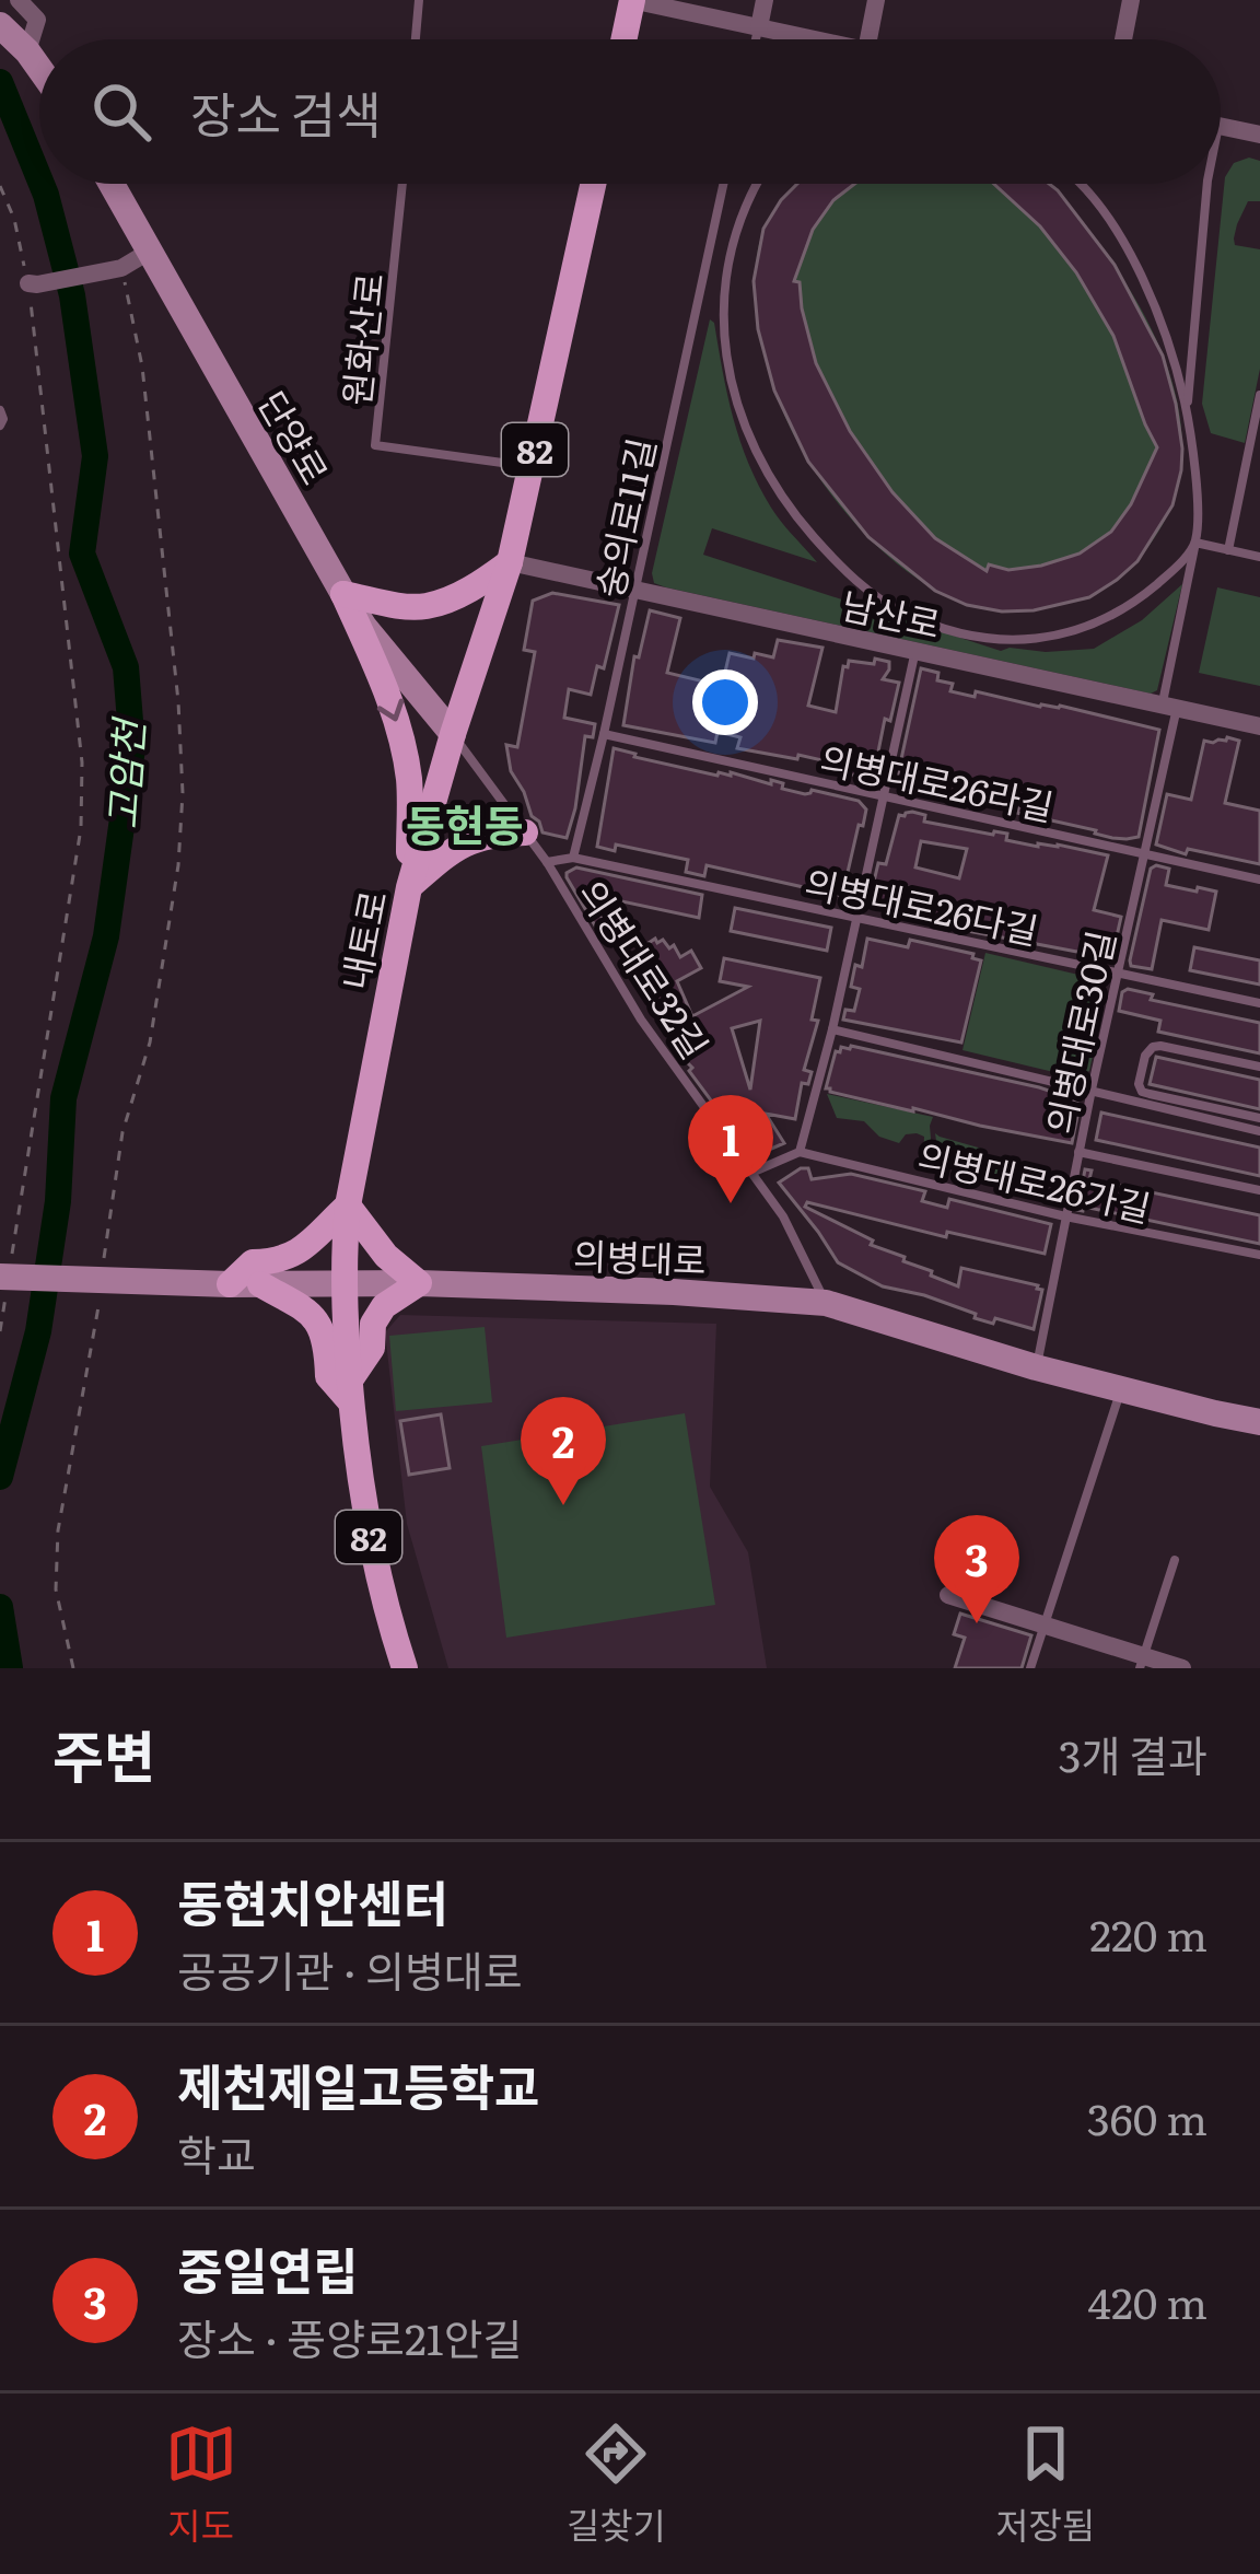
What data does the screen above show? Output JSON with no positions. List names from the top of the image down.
{
  "streets": {
    "main road": ["82", "내토로"],
    "street": ["단양로", "남산로", "의병대로"],
    "lane": [
      "원화산로",
      "숭의로11길",
      "의병대로26라길",
      "의병대로26다길",
      "의병대로32길",
      "의병대로30길",
      "의병대로26가길"
    ]
  },
  "crossings": [
    ["원화산로", "내토로"],
    ["단양로", "내토로"],
    ["단양로", "의병대로32길"],
    ["숭의로11길", "남산로"],
    ["숭의로11길", "의병대로26라길"],
    ["숭의로11길", "의병대로26다길"],
    ["남산로", "내토로"],
    ["남산로", "의병대로30길"],
    ["의병대로26라길", "의병대로30길"],
    ["의병대로26다길", "의병대로30길"],
    ["내토로", "의병대로32길"],
    ["내토로", "의병대로"],
    ["의병대로32길", "의병대로"],
    ["의병대로30길", "의병대로26가길"],
    ["의병대로30길", "의병대로"]
  ],
  "districts": ["동현동"],
  "water": ["고암천"],
  "page": {
    "search": "장소 검색",
    "pins": ["1", "2", "3"],
    "heading": ["주변", "3개 결과"],
    "list": [
      {
        "mark": "1",
        "name": "동현치안센터",
        "note": "공공기관 · 의병대로",
        "value": "220 m"
      },
      {
        "mark": "2",
        "name": "제천제일고등학교",
        "note": "학교",
        "value": "360 m"
      },
      {
        "mark": "3",
        "name": "중일연립",
        "note": "장소 · 풍양로21안길",
        "value": "420 m"
      }
    ],
    "nav": ["지도", "길찾기", "저장됨"]
  }
}
